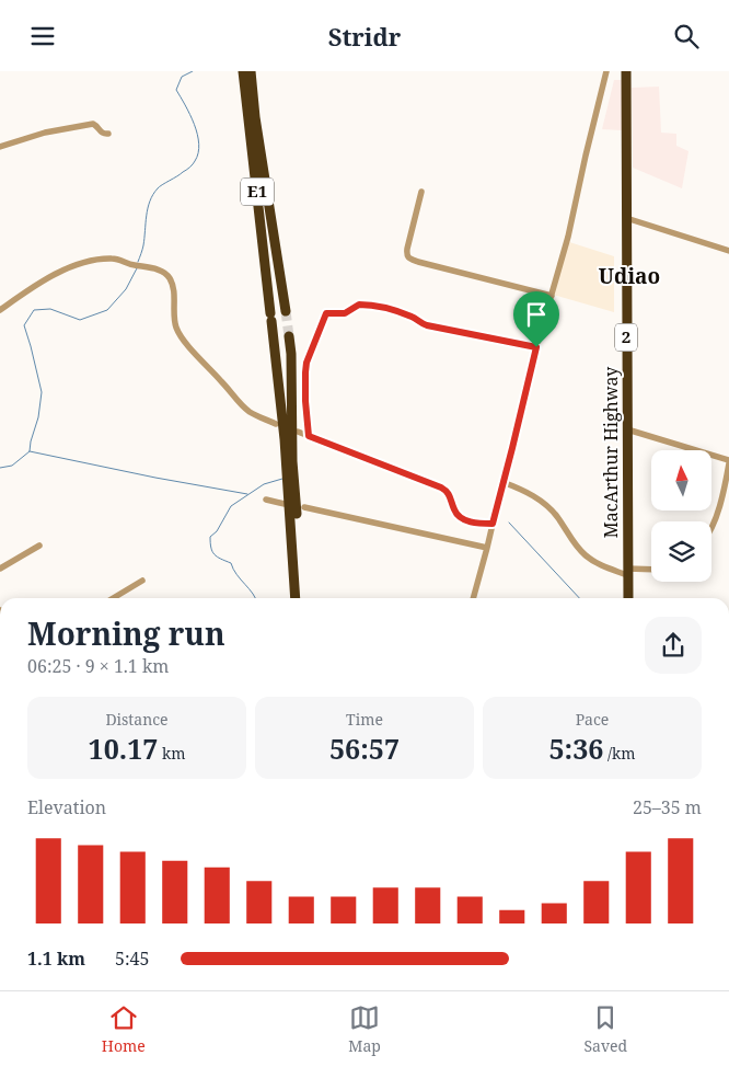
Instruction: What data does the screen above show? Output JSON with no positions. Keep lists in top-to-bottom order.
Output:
{
  "streets": {
    "highway": ["E1", "2", "MacArthur Highway"]
  },
  "districts": ["Udiao"],
  "north": "top",
  "page": {
    "header": "Stridr",
    "heading": ["Morning run", "06:25 · 9 × 1.1 km"],
    "stats": [
      ["Distance", "10.17 km"],
      ["Time", "56:57"],
      ["Pace", "5:36 /km"]
    ],
    "chart": ["Elevation", "25–35 m"],
    "list": [
      {
        "name": "1.1 km",
        "note": "5:45"
      }
    ],
    "tabs": ["Home", "Map", "Saved"]
  }
}
